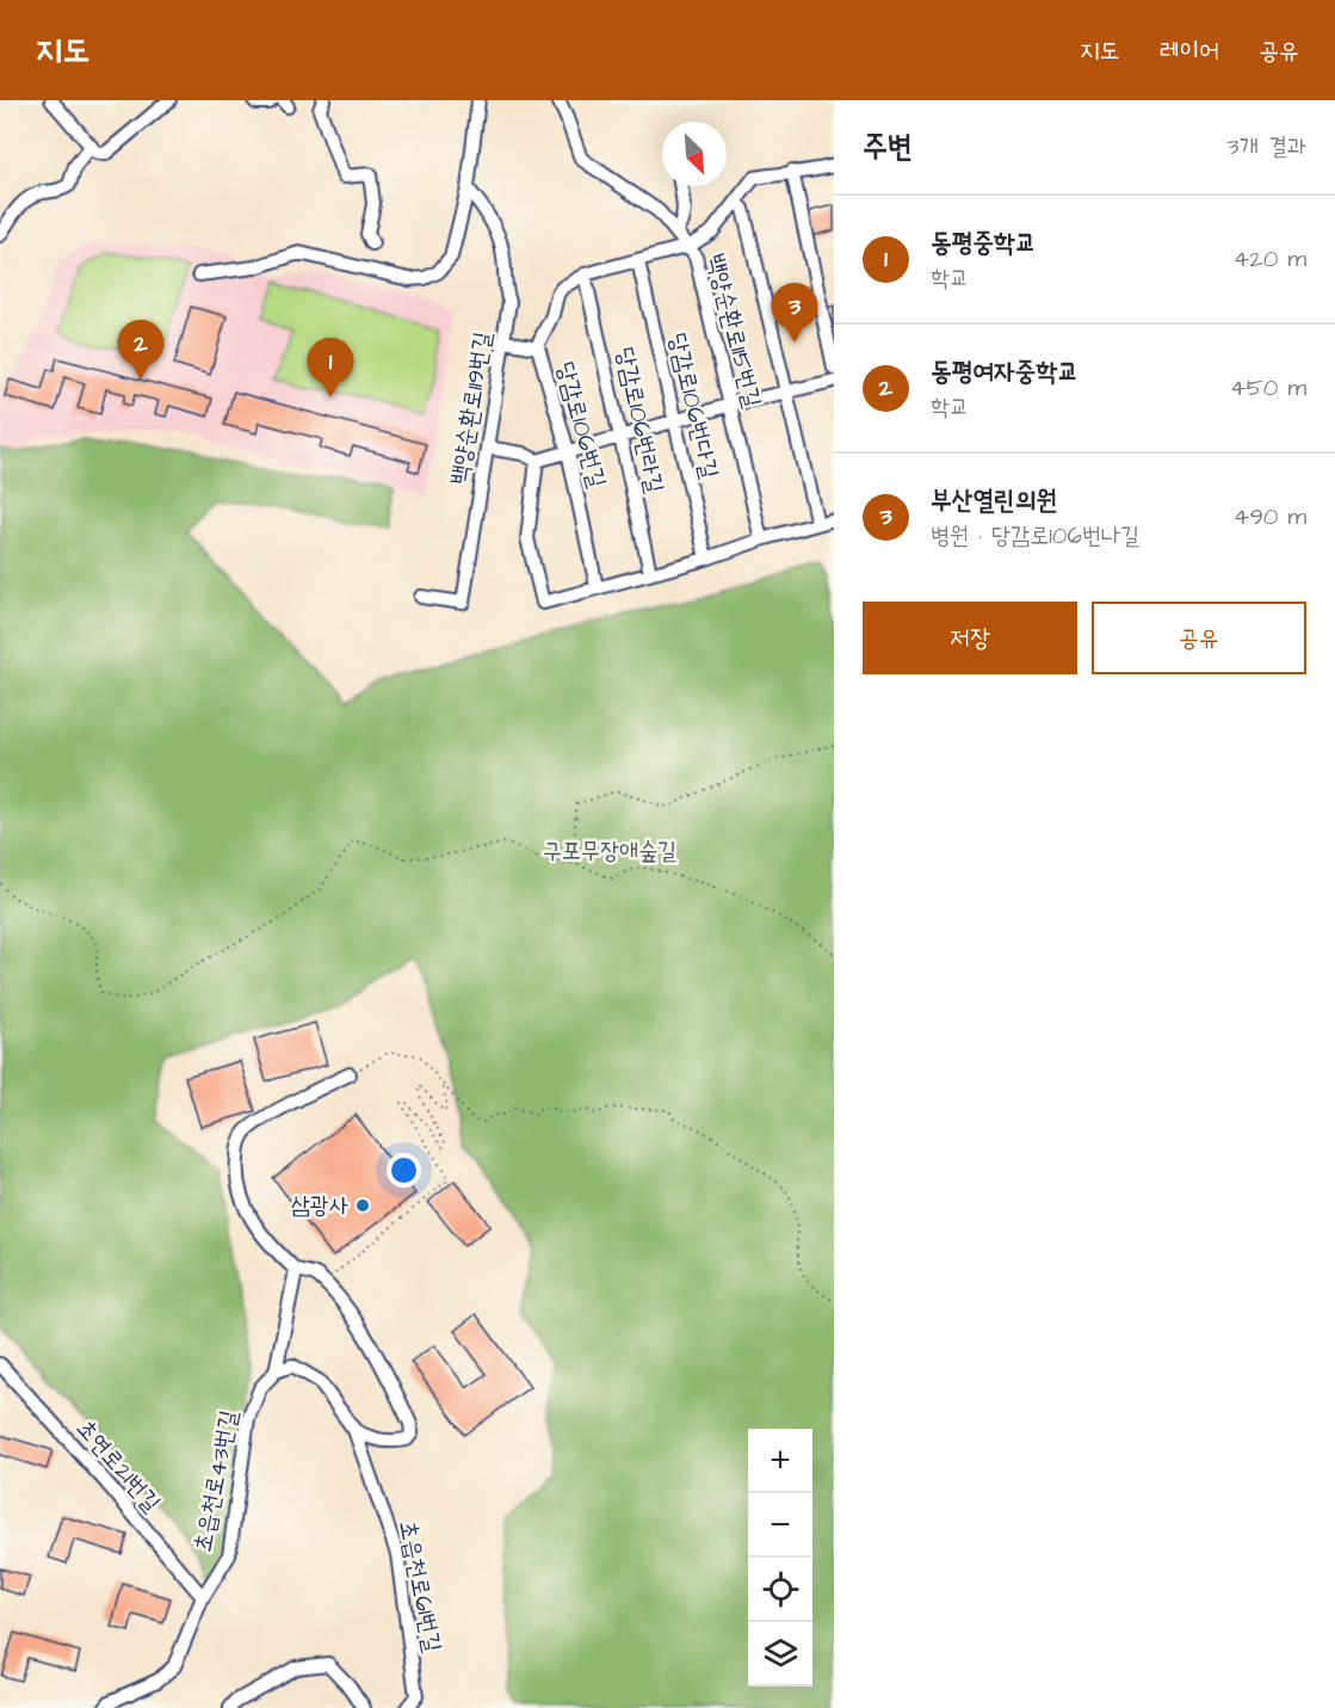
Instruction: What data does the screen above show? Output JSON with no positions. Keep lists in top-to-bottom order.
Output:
{
  "streets": {
    "street": [
      "백양순환로115번길",
      "당감로106번다길",
      "백양순환로119번길",
      "당감로106번라길",
      "당감로106번길",
      "초연로21번길",
      "초읍천로43번길",
      "초읍천로61번길"
    ]
  },
  "crossings": [
    ["백양순환로115번길", "당감로106번길"],
    ["당감로106번다길", "당감로106번길"],
    ["당감로106번라길", "당감로106번길"],
    ["초연로21번길", "초읍천로43번길"]
  ],
  "parks": ["구포무장애숲길"],
  "places": ["삼광사"],
  "north": "bottom right",
  "page": {
    "header": "지도",
    "nav": ["지도", "레이어", "공유"],
    "heading": ["주변", "3개 결과"],
    "list": [
      {
        "mark": "1",
        "name": "동평중학교",
        "note": "학교",
        "value": "420 m"
      },
      {
        "mark": "2",
        "name": "동평여자중학교",
        "note": "학교",
        "value": "450 m"
      },
      {
        "mark": "3",
        "name": "부산열린의원",
        "note": "병원 · 당감로106번나길",
        "value": "490 m"
      }
    ],
    "pins": ["3", "2", "1"],
    "buttons": ["저장", "공유"],
    "map_buttons": ["+", "−"]
  }
}
